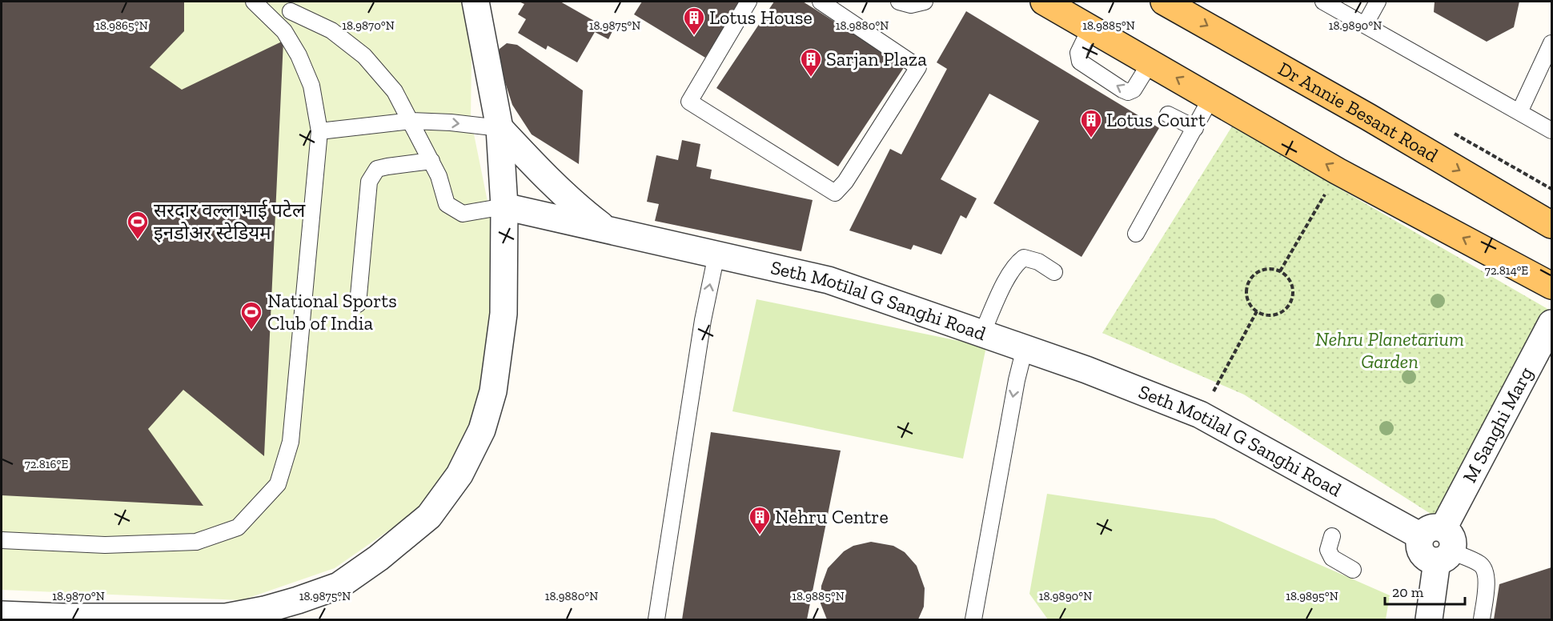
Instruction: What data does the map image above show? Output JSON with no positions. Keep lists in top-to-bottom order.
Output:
{
  "streets": {
    "main road": ["Dr Annie Besant Road"],
    "street": ["Seth Motilal G Sanghi Road", "M Sanghi Marg"]
  },
  "crossings": [
    ["Seth Motilal G Sanghi Road", "M Sanghi Marg"]
  ],
  "parks": ["Nehru Planetarium Garden"],
  "places": {
    "building": [
      "Lotus House",
      "Sarjan Plaza",
      "Lotus Court",
      "Nehru Centre"
    ],
    "sports": ["सरदार वल्लाभाई पटेल इनडोअर स्टेडियम", "National Sports Club of India"]
  },
  "scale_bar": "20 m",
  "coordinates": [
    "18.9865°N",
    "18.9870°N",
    "18.9875°N",
    "18.9880°N",
    "18.9885°N",
    "18.9890°N",
    "72.814°E",
    "72.816°E",
    "18.9895°N"
  ]
}
